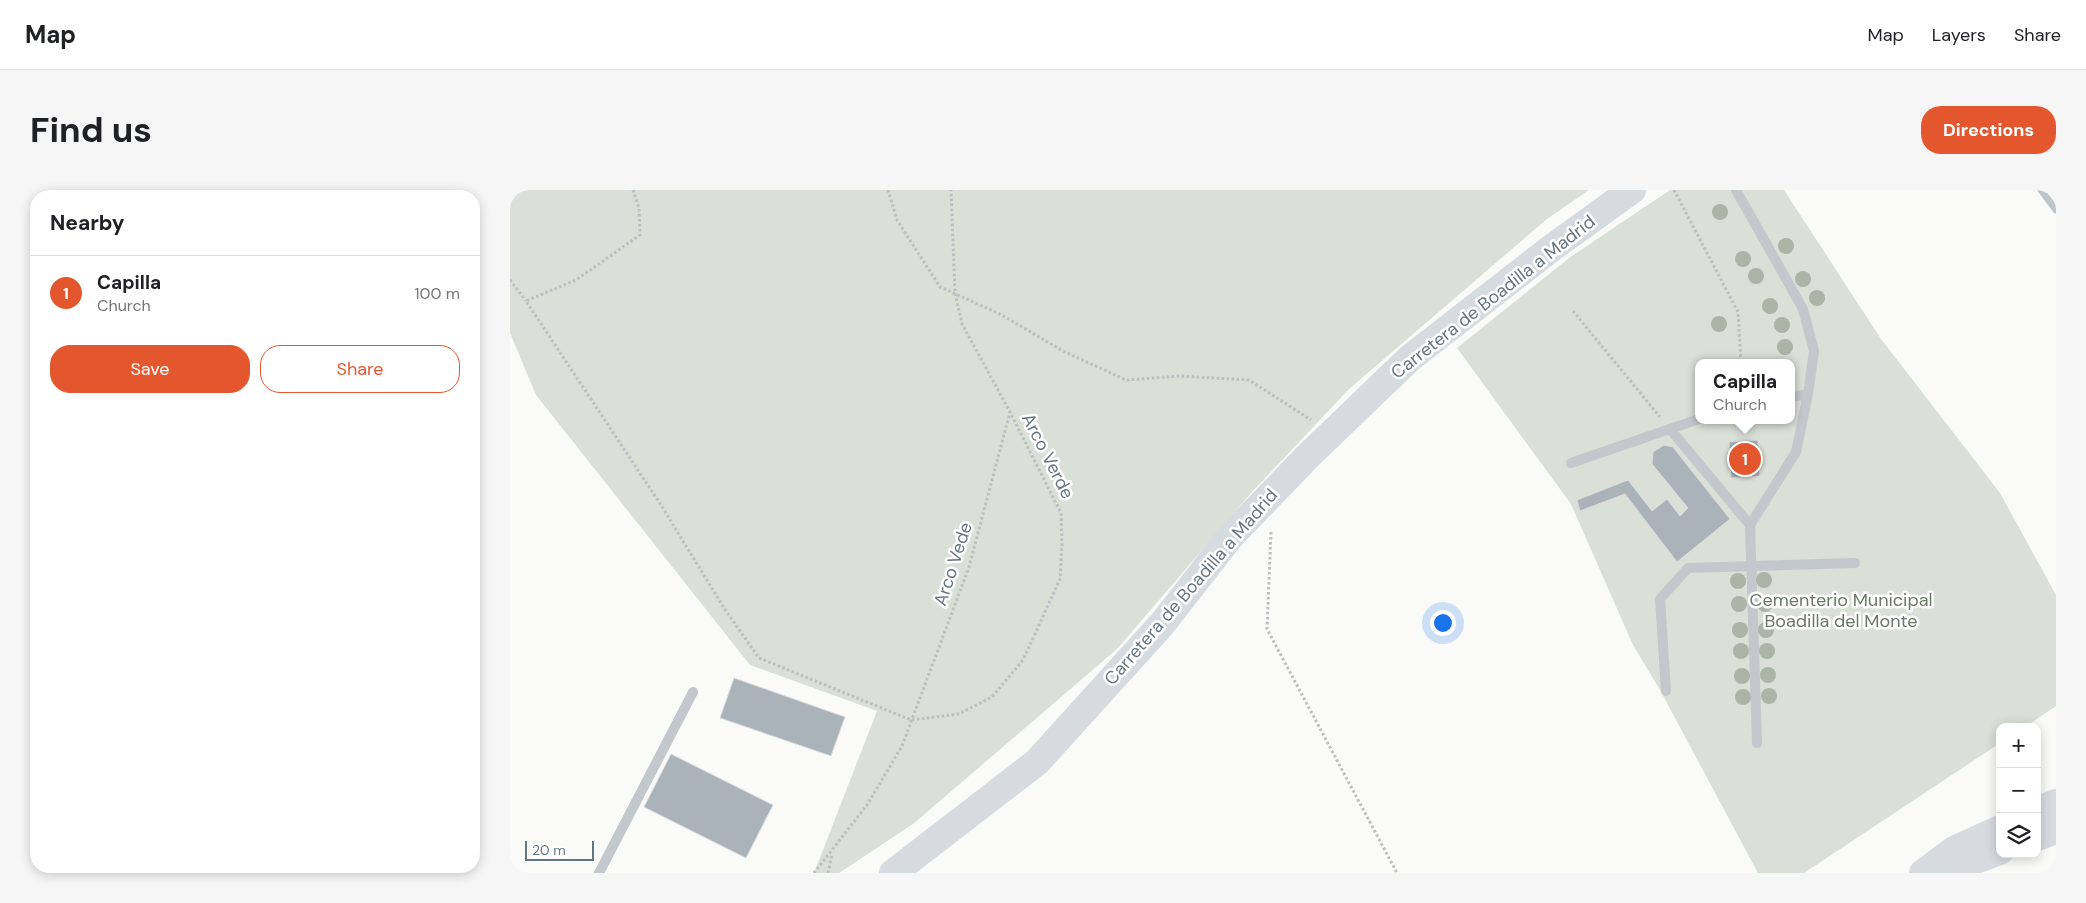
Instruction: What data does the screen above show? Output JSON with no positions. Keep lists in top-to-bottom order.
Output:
{
  "streets": {
    "main road": ["Carretera de Boadilla a Madrid"],
    "path": ["Arco Verde", "Arco Vede"]
  },
  "crossings": [
    ["Arco Verde", "Arco Vede"]
  ],
  "parks": ["Cementerio Municipal Boadilla del Monte"],
  "scale_bar": "20 m",
  "page": {
    "header": "Map",
    "nav": ["Map", "Layers", "Share"],
    "buttons": [
      "Directions",
      ["Save", "Share"]
    ],
    "title": "Find us",
    "heading": "Nearby",
    "list": [
      {
        "mark": "1",
        "name": "Capilla",
        "note": "Church",
        "value": "100 m"
      }
    ],
    "popup": ["Capilla", "Church"],
    "pins": "1",
    "map_buttons": ["+", "−"],
    "scale": "20 m"
  }
}
